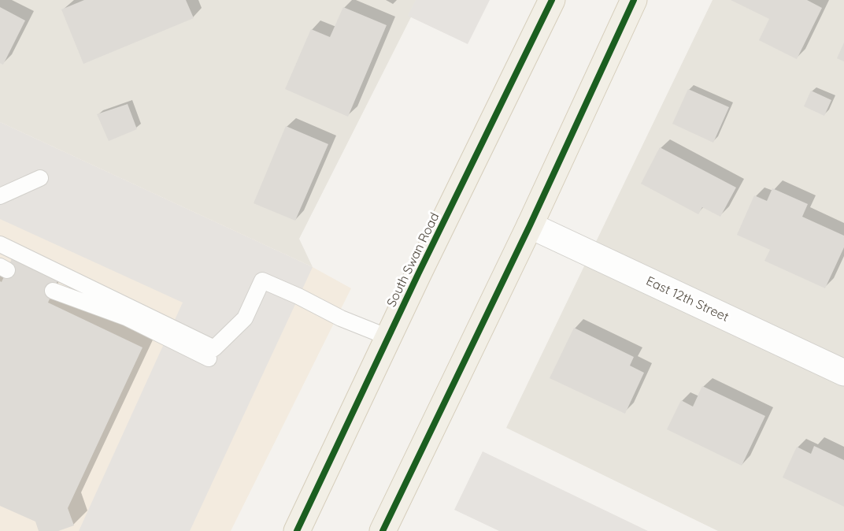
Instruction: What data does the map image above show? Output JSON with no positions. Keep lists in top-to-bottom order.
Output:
{
  "streets": {
    "main road": ["South Swan Road"],
    "street": ["East 12th Street"]
  }
}
